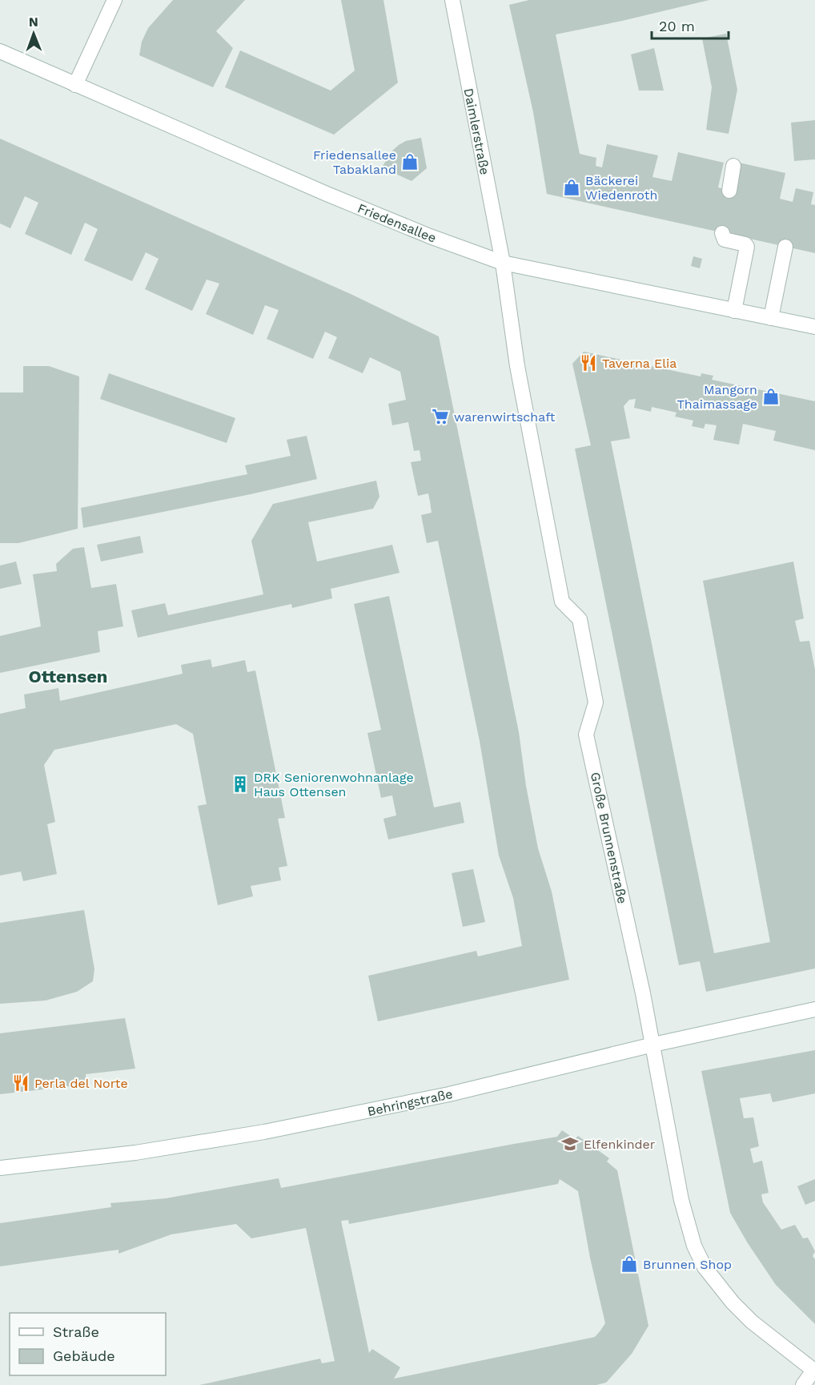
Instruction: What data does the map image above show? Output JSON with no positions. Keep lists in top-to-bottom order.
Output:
{
  "streets": {
    "street": [
      "Daimlerstraße",
      "Friedensallee",
      "Große Brunnenstraße",
      "Behringstraße"
    ]
  },
  "crossings": [
    ["Daimlerstraße", "Friedensallee"],
    ["Daimlerstraße", "Große Brunnenstraße"],
    ["Friedensallee", "Große Brunnenstraße"],
    ["Große Brunnenstraße", "Behringstraße"]
  ],
  "districts": ["Ottensen"],
  "places": {
    "shop": [
      "Friedensallee Tabakland",
      "Bäckerei Wiedenroth",
      "Mangorn Thaimassage",
      "Brunnen Shop"
    ],
    "restaurant": ["Taverna Elia", "Perla del Norte"],
    "supermarket": ["warenwirtschaft"],
    "building": ["DRK Seniorenwohnanlage Haus Ottensen"],
    "school or university": ["Elfenkinder"]
  },
  "legend": ["Straße", "Gebäude"],
  "scale_bar": "20 m",
  "north": "top"
}
